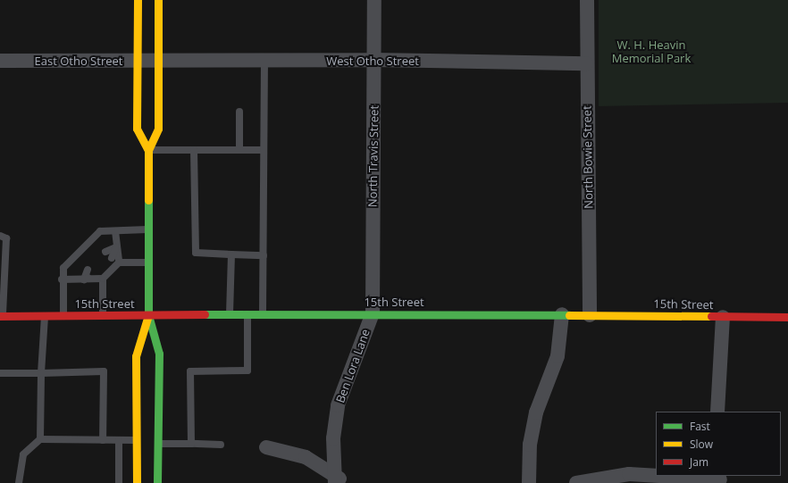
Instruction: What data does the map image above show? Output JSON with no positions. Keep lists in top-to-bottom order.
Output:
{
  "streets": {
    "main road": ["15th Street"],
    "street": [
      "East Otho Street",
      "West Otho Street",
      "North Travis Street",
      "North Bowie Street",
      "Ben Lora Lane"
    ]
  },
  "crossings": [
    ["East Otho Street", "West Otho Street"],
    ["West Otho Street", "North Travis Street"],
    ["West Otho Street", "North Bowie Street"],
    ["North Travis Street", "15th Street"],
    ["North Travis Street", "Ben Lora Lane"],
    ["North Bowie Street", "15th Street"],
    ["15th Street", "Ben Lora Lane"]
  ],
  "parks": ["W. H. Heavin Memorial Park"],
  "legend": ["Fast", "Slow", "Jam"]
}
